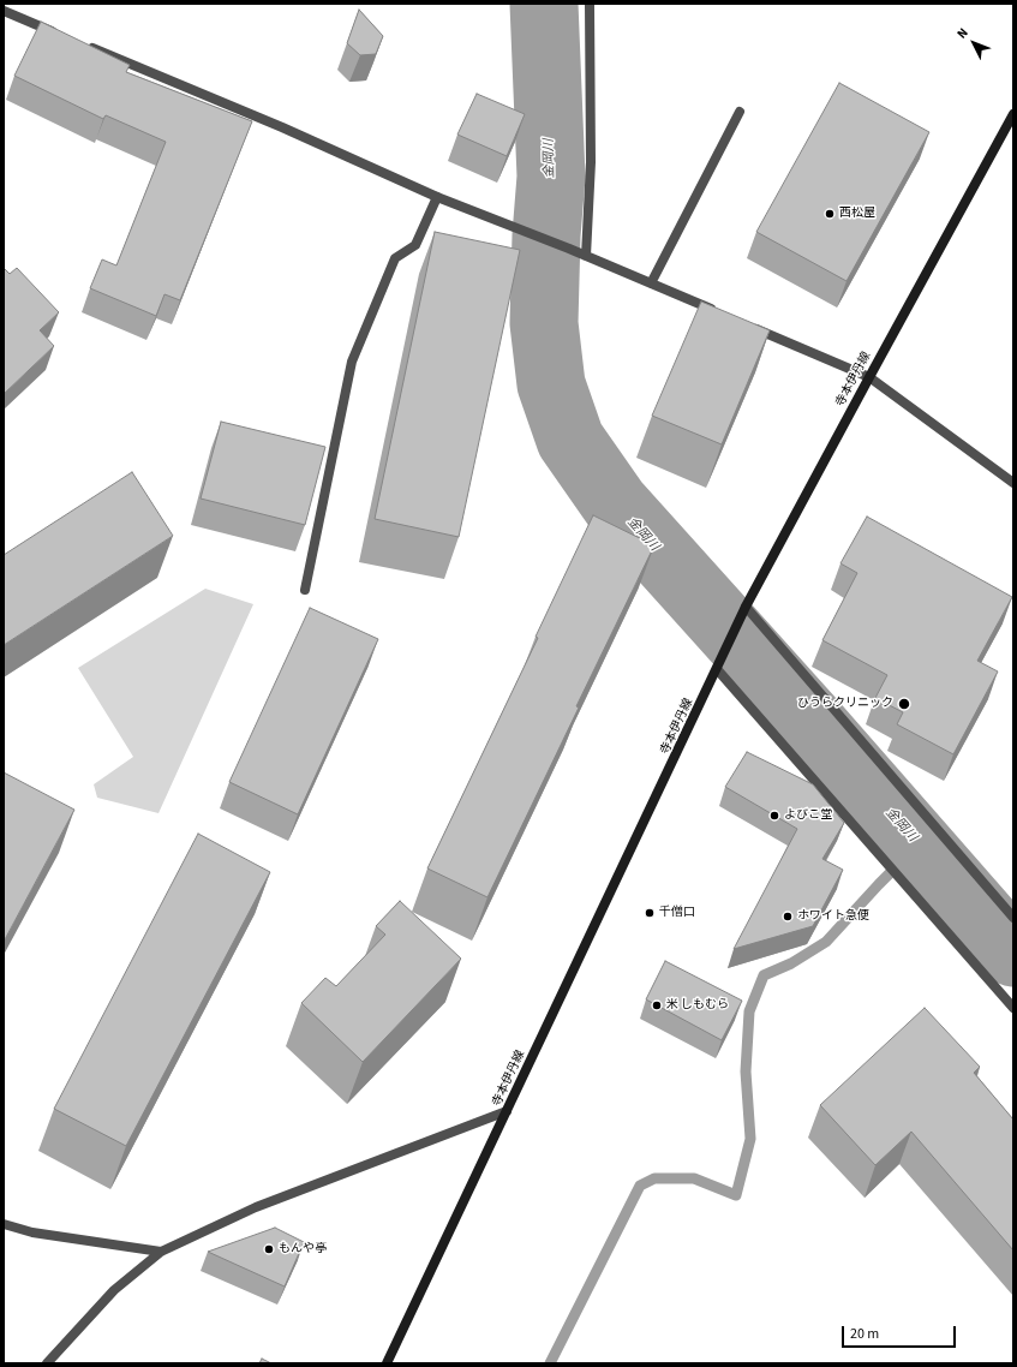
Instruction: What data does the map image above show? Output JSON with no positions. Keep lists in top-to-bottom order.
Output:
{
  "streets": {
    "main road": ["寺本伊丹線"]
  },
  "water": ["金岡川"],
  "places": [
    "西松屋",
    "ひうらクリニック",
    "よびこ堂",
    "千僧口",
    "ホワイト急便",
    "米 しもむら",
    "もんや亭"
  ],
  "scale_bar": "20 m",
  "north": "top left"
}
